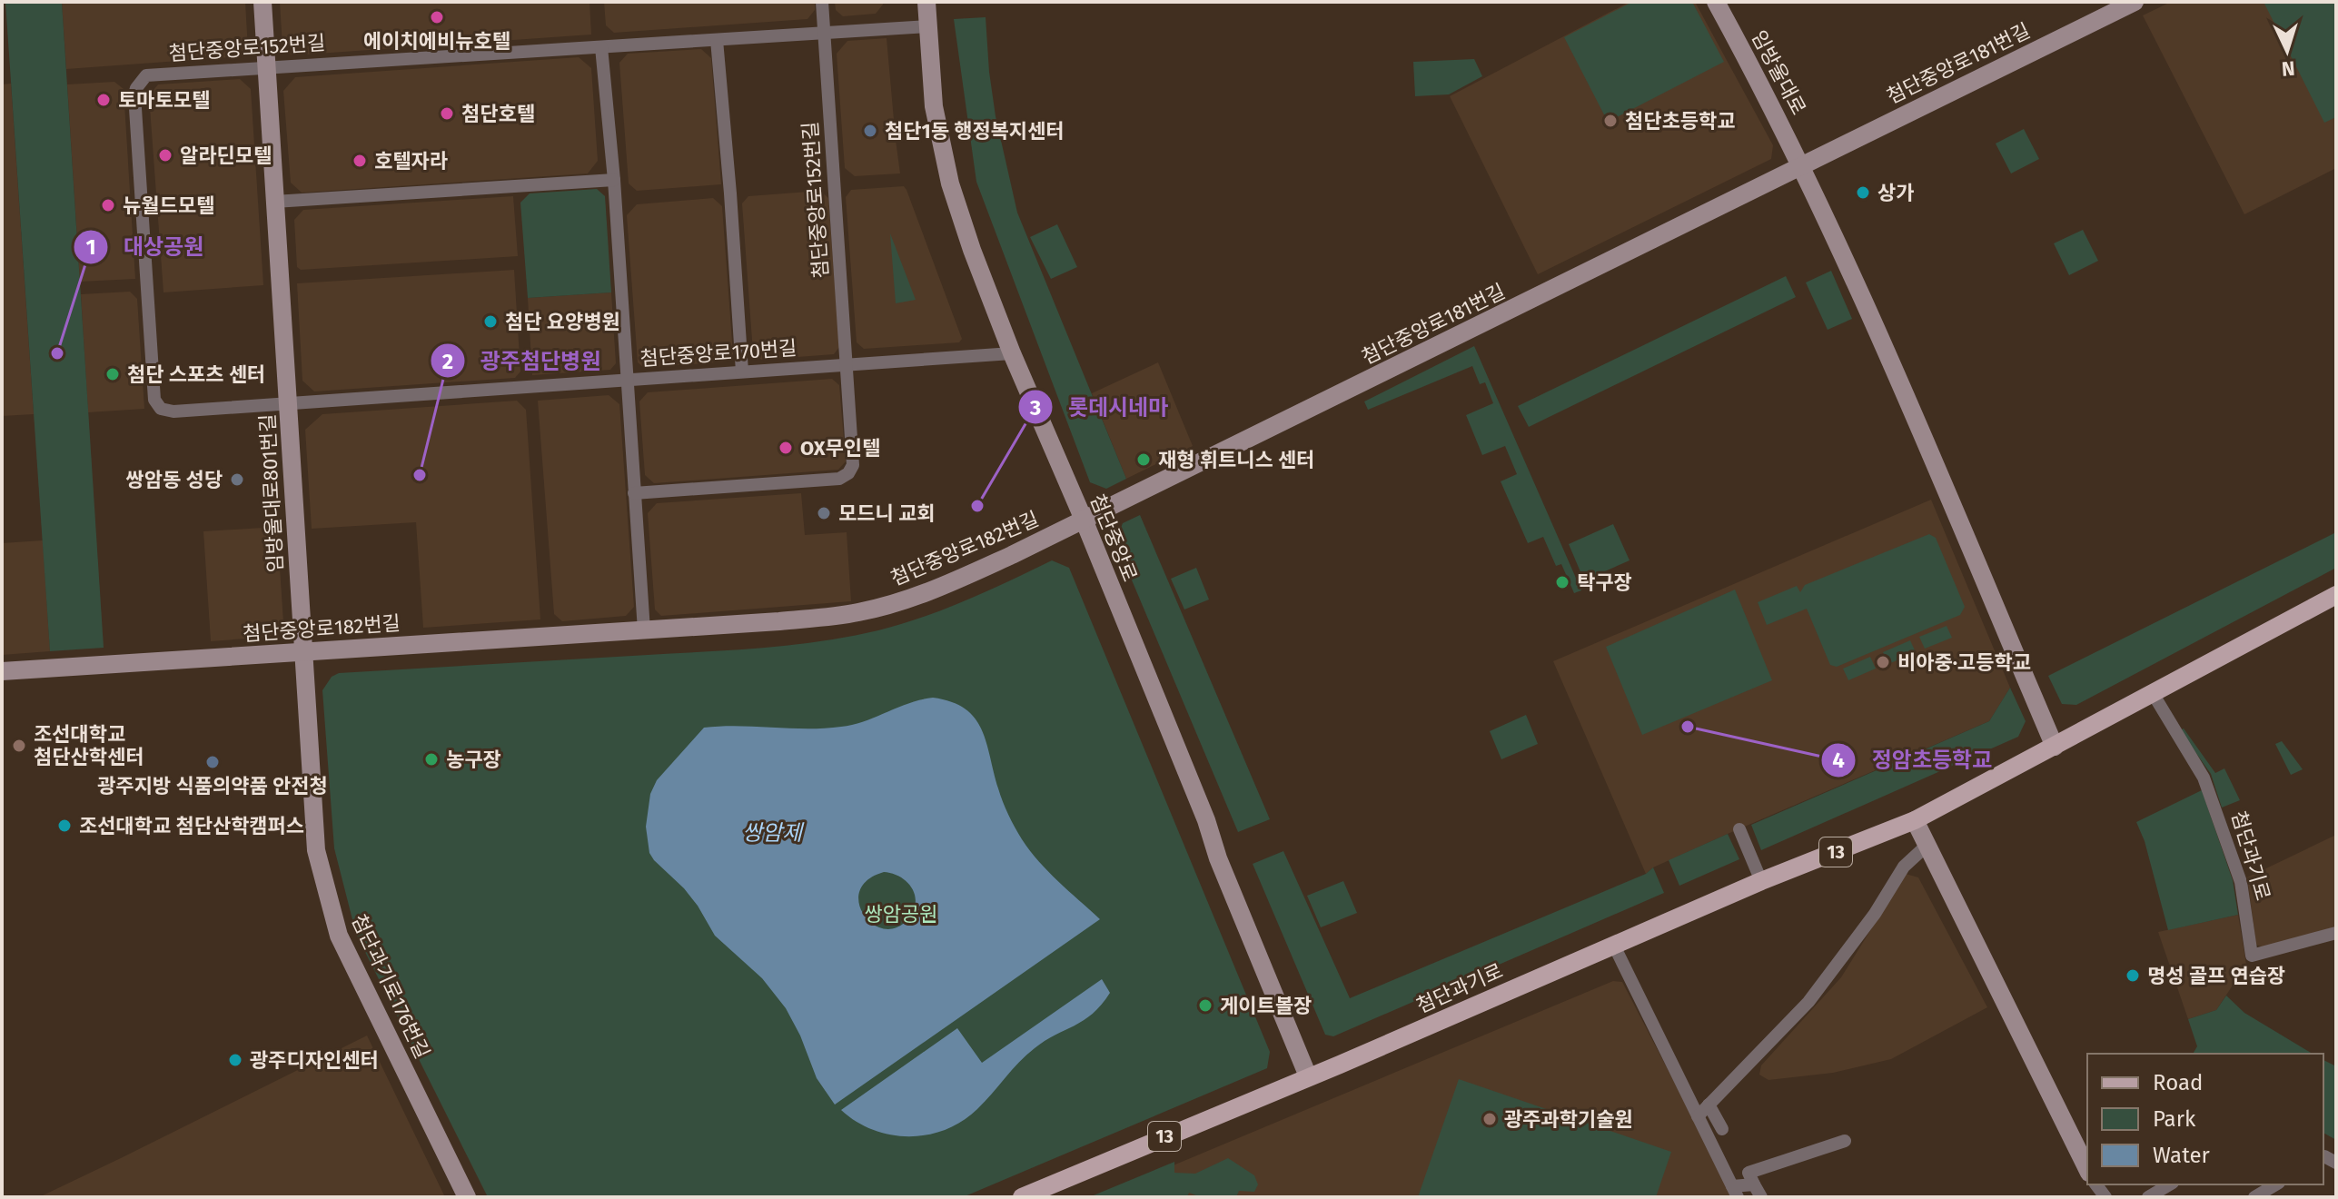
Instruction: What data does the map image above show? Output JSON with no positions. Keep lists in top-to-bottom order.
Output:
{
  "streets": {
    "main road": ["13", "첨단과기로"],
    "street": [
      "첨단중앙로152번길",
      "첨단중앙로181번길",
      "임방울대로",
      "첨단중앙로170번길",
      "임방울대로801번길",
      "첨단중앙로",
      "첨단중앙로182번길",
      "첨단과기로176번길"
    ]
  },
  "crossings": [
    ["첨단중앙로152번길", "첨단중앙로170번길"],
    ["첨단중앙로152번길", "임방울대로801번길"],
    ["첨단중앙로152번길", "첨단중앙로"],
    ["첨단중앙로181번길", "임방울대로"],
    ["첨단중앙로181번길", "첨단중앙로"],
    ["첨단중앙로181번길", "첨단중앙로182번길"],
    ["첨단중앙로170번길", "임방울대로801번길"],
    ["첨단중앙로170번길", "첨단중앙로"],
    ["임방울대로801번길", "첨단중앙로182번길"],
    ["임방울대로801번길", "첨단과기로176번길"],
    ["첨단중앙로", "첨단중앙로182번길"],
    ["첨단중앙로", "첨단과기로"],
    ["첨단중앙로182번길", "첨단과기로176번길"]
  ],
  "water": ["쌍암제"],
  "parks": ["쌍암공원"],
  "places": [
    "에이치에비뉴호텔",
    "토마토모텔",
    "첨단호텔",
    "첨단초등학교",
    "첨단1동 행정복지센터",
    "알라딘모텔",
    "호텔자라",
    "상가",
    "뉴월드모텔",
    "첨단 요양병원",
    "대상공원",
    "첨단 스포츠 센터",
    "OX무인텔",
    "재형 휘트니스 센터",
    "광주첨단병원",
    "쌍암동 성당",
    "롯데시네마",
    "모드니 교회",
    "탁구장",
    "비아중·고등학교",
    "정암초등학교",
    "조선대학교 첨단산학센터",
    "농구장",
    "광주지방 식품의약품 안전청",
    "조선대학교 첨단산학캠퍼스",
    "명성 골프 연습장",
    "게이트볼장",
    "광주디자인센터",
    "광주과학기술원"
  ],
  "legend": ["Road", "Park", "Water"],
  "north": "bottom"
}
